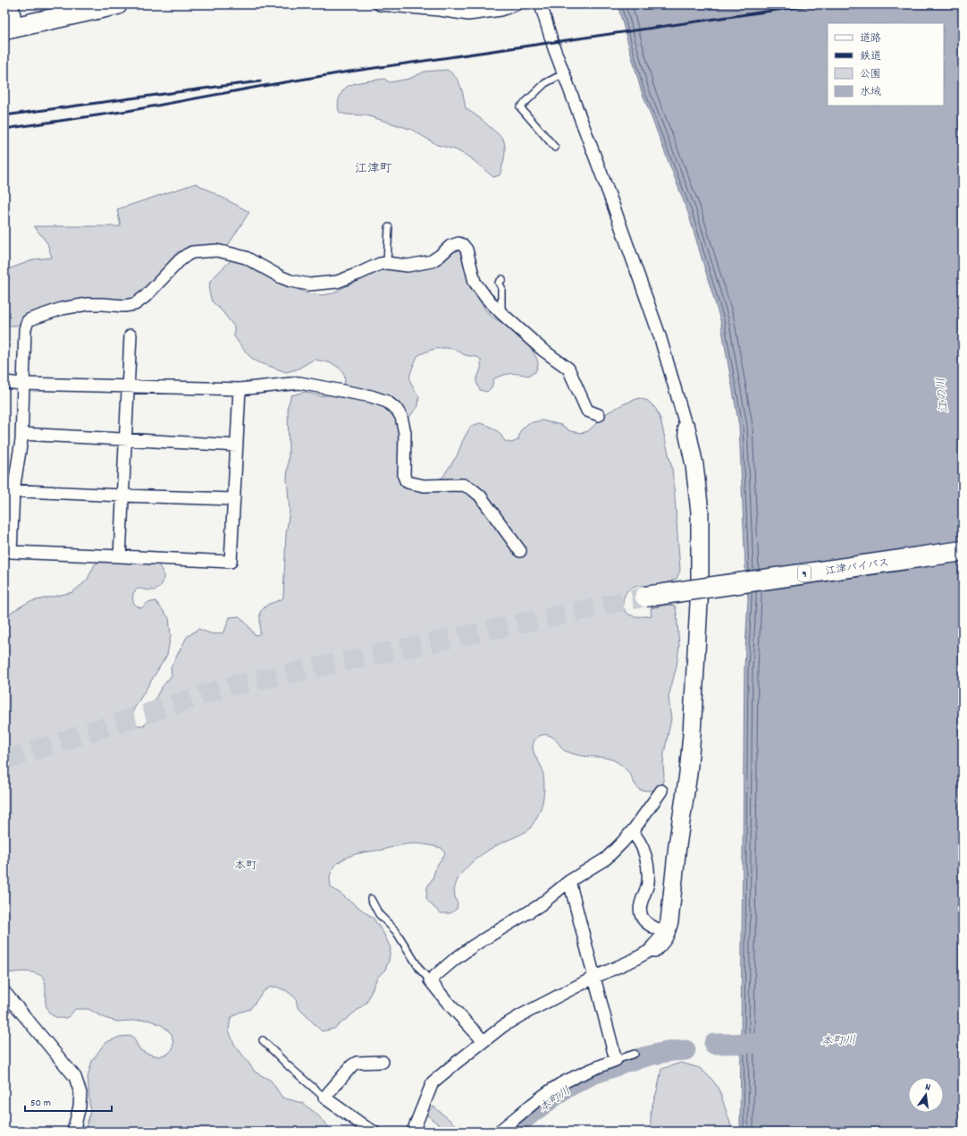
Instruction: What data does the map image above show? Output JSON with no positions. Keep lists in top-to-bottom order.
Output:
{
  "streets": {
    "highway": ["江津バイパス", "9"]
  },
  "districts": ["江津町", "本町"],
  "water": ["江の川", "本町川"],
  "legend": [
    "道路",
    "鉄道",
    "公園",
    "水域"
  ],
  "scale_bar": "50 m",
  "north": "top"
}
